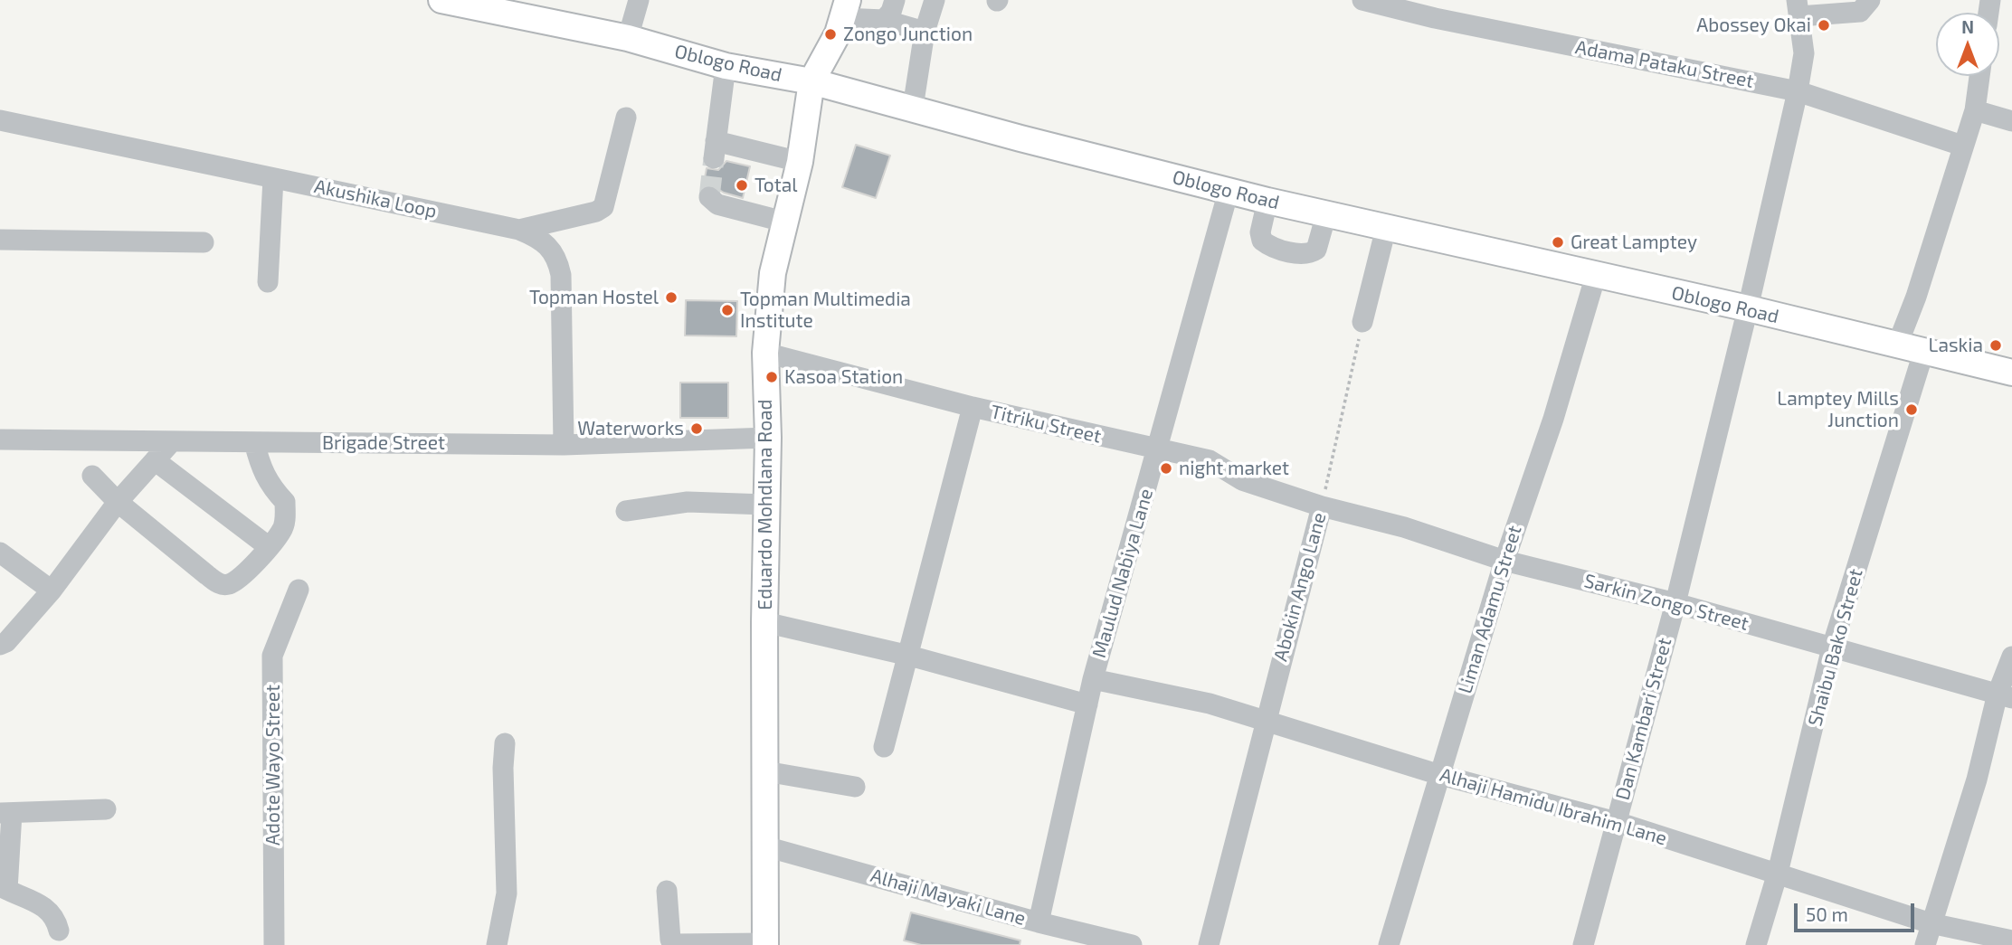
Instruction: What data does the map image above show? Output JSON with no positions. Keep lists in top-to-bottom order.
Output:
{
  "streets": {
    "main road": ["Oblogo Road", "Eduardo Mohdlana Road"],
    "street": [
      "Adama Pataku Street",
      "Akushika Loop",
      "Titriku Street",
      "Brigade Street",
      "Maulud Nabiya Lane",
      "Abokin Ango Lane",
      "Sarkin Zongo Street",
      "Liman Adamu Street",
      "Shaibu Bako Street",
      "Dan Kambari Street",
      "Adote Wayo Street",
      "Alhaji Hamidu Ibrahim Lane",
      "Alhaji Mayaki Lane"
    ]
  },
  "crossings": [
    ["Oblogo Road", "Eduardo Mohdlana Road"],
    ["Oblogo Road", "Maulud Nabiya Lane"],
    ["Oblogo Road", "Liman Adamu Street"],
    ["Oblogo Road", "Shaibu Bako Street"],
    ["Oblogo Road", "Dan Kambari Street"],
    ["Adama Pataku Street", "Dan Kambari Street"],
    ["Akushika Loop", "Brigade Street"],
    ["Titriku Street", "Eduardo Mohdlana Road"],
    ["Titriku Street", "Maulud Nabiya Lane"],
    ["Titriku Street", "Abokin Ango Lane"],
    ["Titriku Street", "Sarkin Zongo Street"],
    ["Brigade Street", "Eduardo Mohdlana Road"],
    ["Eduardo Mohdlana Road", "Alhaji Mayaki Lane"],
    ["Maulud Nabiya Lane", "Alhaji Hamidu Ibrahim Lane"],
    ["Maulud Nabiya Lane", "Alhaji Mayaki Lane"],
    ["Abokin Ango Lane", "Sarkin Zongo Street"],
    ["Abokin Ango Lane", "Alhaji Hamidu Ibrahim Lane"],
    ["Sarkin Zongo Street", "Liman Adamu Street"],
    ["Sarkin Zongo Street", "Shaibu Bako Street"],
    ["Sarkin Zongo Street", "Dan Kambari Street"],
    ["Liman Adamu Street", "Alhaji Hamidu Ibrahim Lane"],
    ["Shaibu Bako Street", "Alhaji Hamidu Ibrahim Lane"],
    ["Dan Kambari Street", "Alhaji Hamidu Ibrahim Lane"]
  ],
  "places": [
    "Abossey Okai",
    "Zongo Junction",
    "Total",
    "Great Lamptey",
    "Topman Hostel",
    "Topman Multimedia Institute",
    "Laskia",
    "Kasoa Station",
    "Lamptey Mills Junction",
    "Waterworks",
    "night market"
  ],
  "scale_bar": "50 m",
  "north": "top"
}
